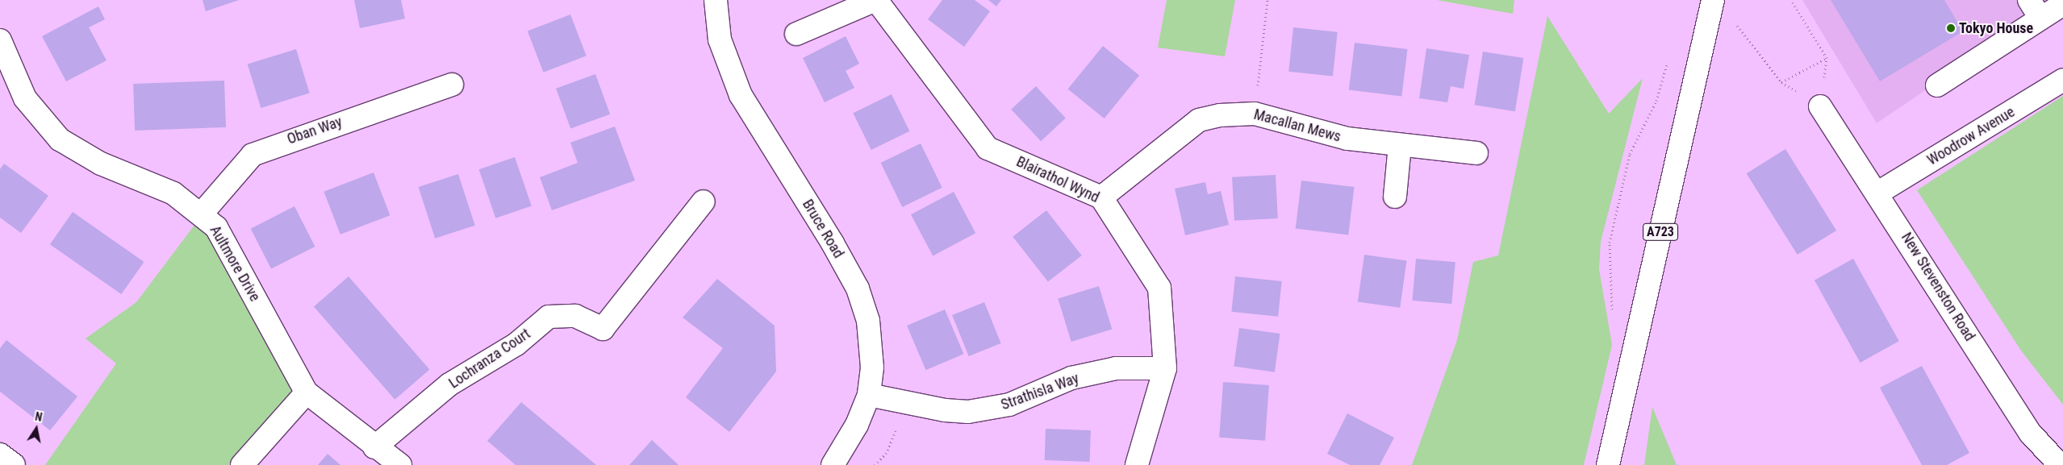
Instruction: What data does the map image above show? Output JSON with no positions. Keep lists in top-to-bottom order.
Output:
{
  "streets": {
    "street": [
      "Macallan Mews",
      "Oban Way",
      "Woodrow Avenue",
      "Blairathol Wynd",
      "Bruce Road",
      "A723",
      "Aultmore Drive",
      "New Stevenston Road",
      "Lochranza Court",
      "Strathisla Way"
    ]
  },
  "crossings": [
    ["Macallan Mews", "Blairathol Wynd"],
    ["Oban Way", "Aultmore Drive"],
    ["Woodrow Avenue", "New Stevenston Road"],
    ["Blairathol Wynd", "Strathisla Way"],
    ["Bruce Road", "Strathisla Way"],
    ["Aultmore Drive", "Lochranza Court"]
  ],
  "places": ["Tokyo House"],
  "north": "top"
}
